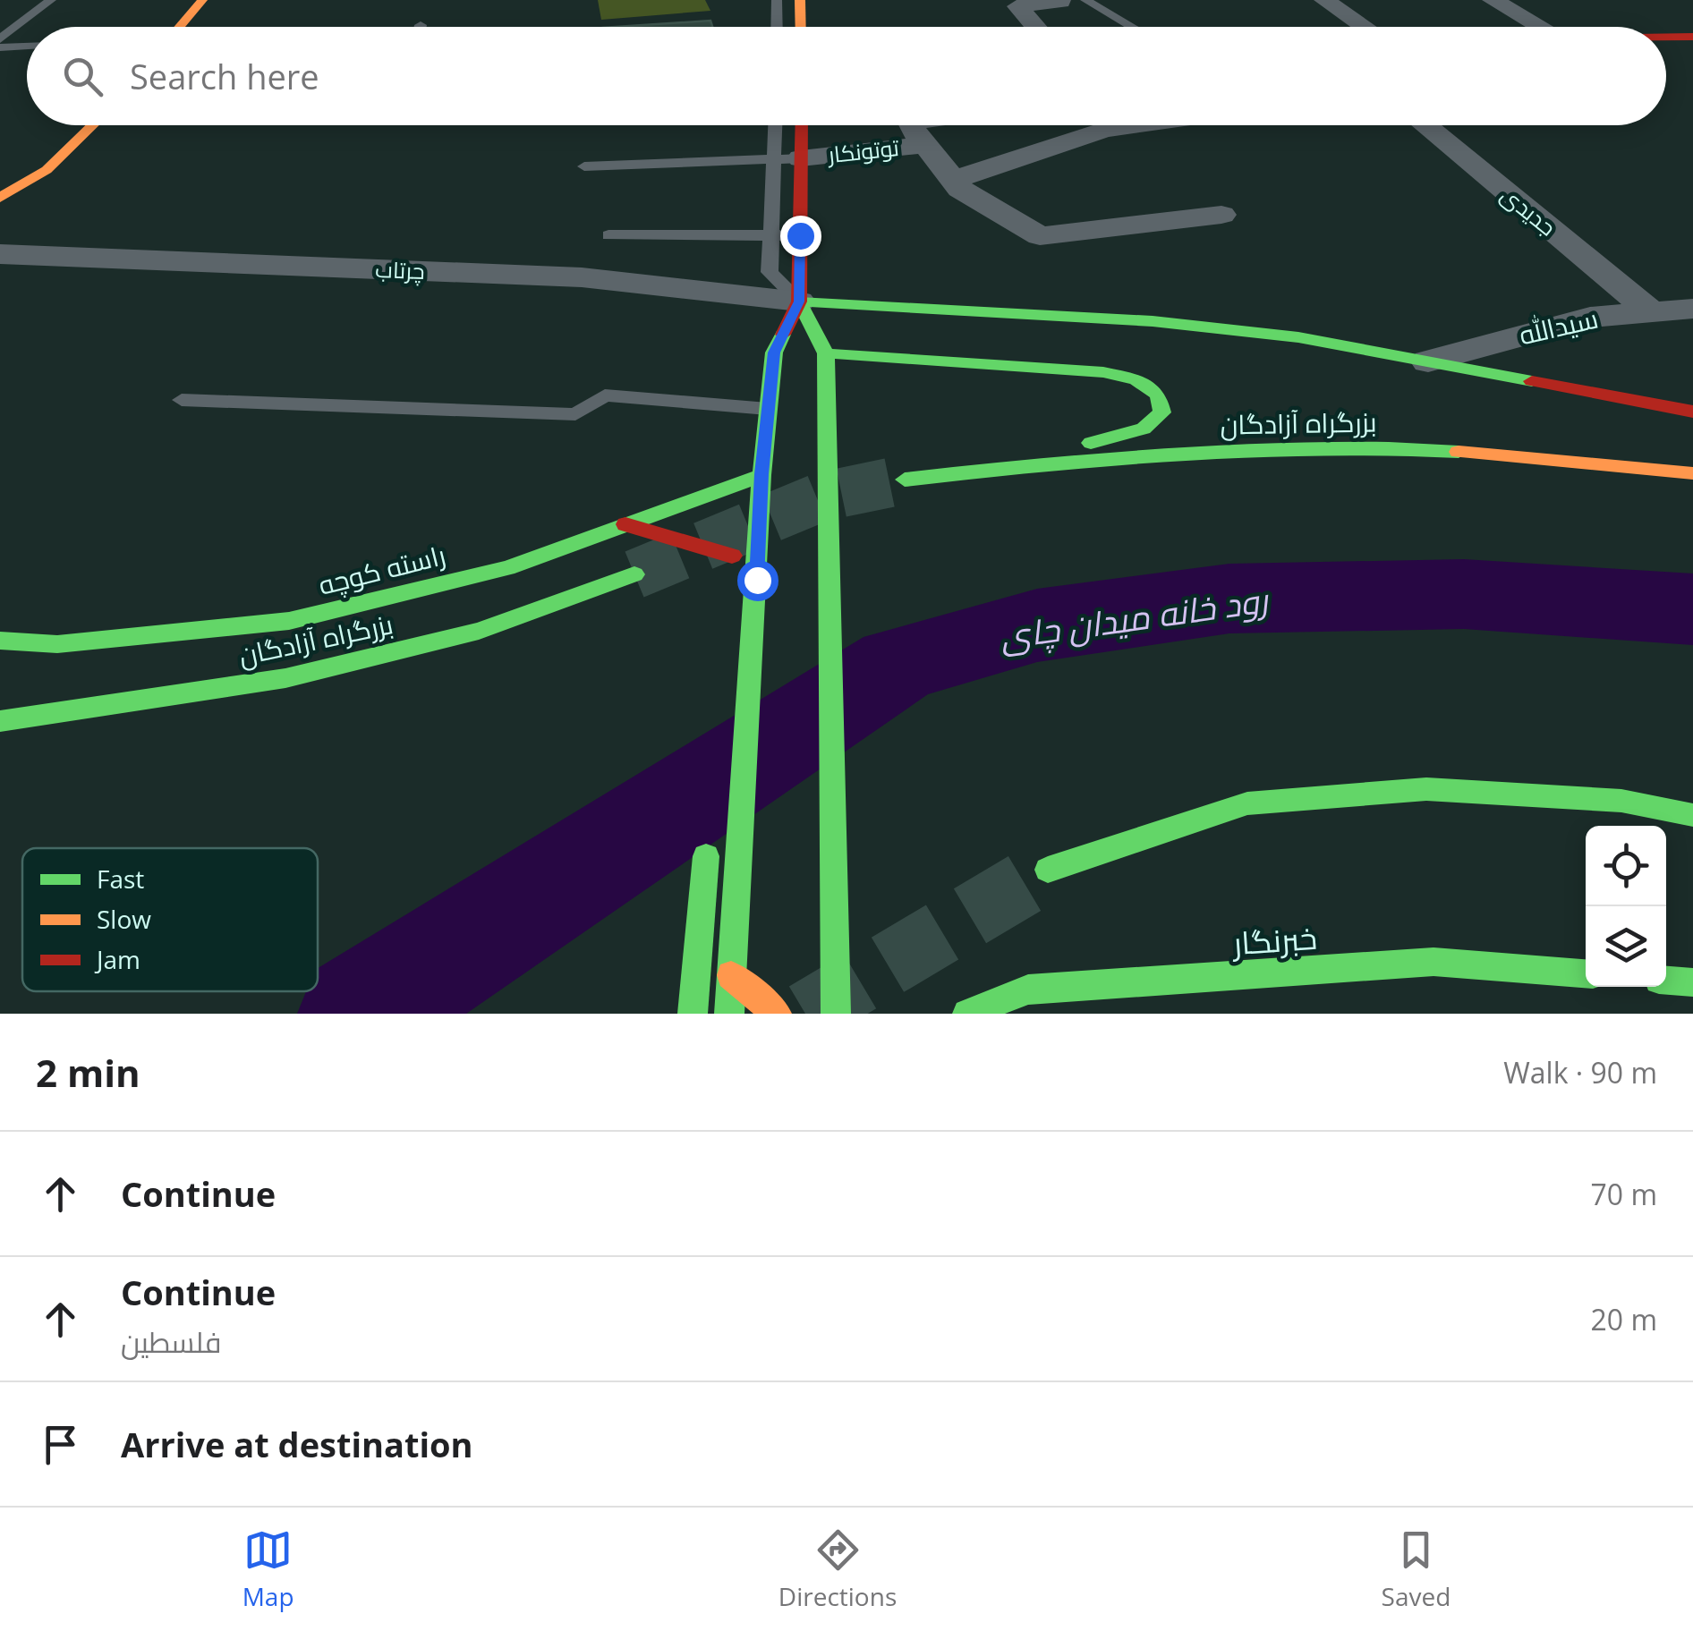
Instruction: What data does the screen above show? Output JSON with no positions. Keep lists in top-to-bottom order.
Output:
{
  "streets": {
    "main road": ["بزرگراه آزادگان", "راسته کوچه", "خبرنگار"],
    "street": [
      "توتونکار",
      "جدیدی",
      "چرتاب",
      "سیدالله"
    ]
  },
  "crossings": [
    ["جدیدی", "سیدالله"]
  ],
  "water": ["رود خانه میدان چای"],
  "legend": ["Fast", "Slow", "Jam"],
  "page": {
    "search": "Search here",
    "heading": ["2 min", "Walk · 90 m"],
    "list": [
      ["Continue", "70 m"],
      ["Continue", "فلسطین", "20 m"],
      "Arrive at destination"
    ],
    "nav": ["Map", "Directions", "Saved"]
  }
}
